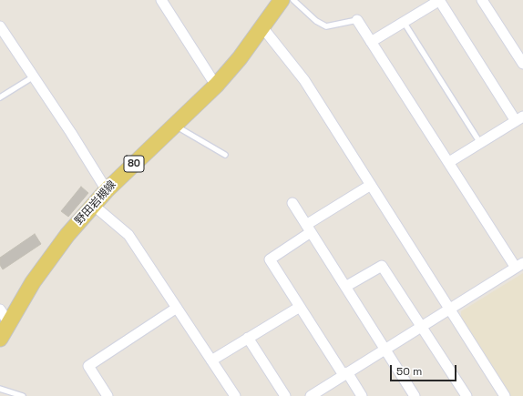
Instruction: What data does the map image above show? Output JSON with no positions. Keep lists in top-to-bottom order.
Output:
{
  "streets": {
    "main road": ["80", "野田岩槻線"]
  },
  "scale_bar": "50 m"
}
